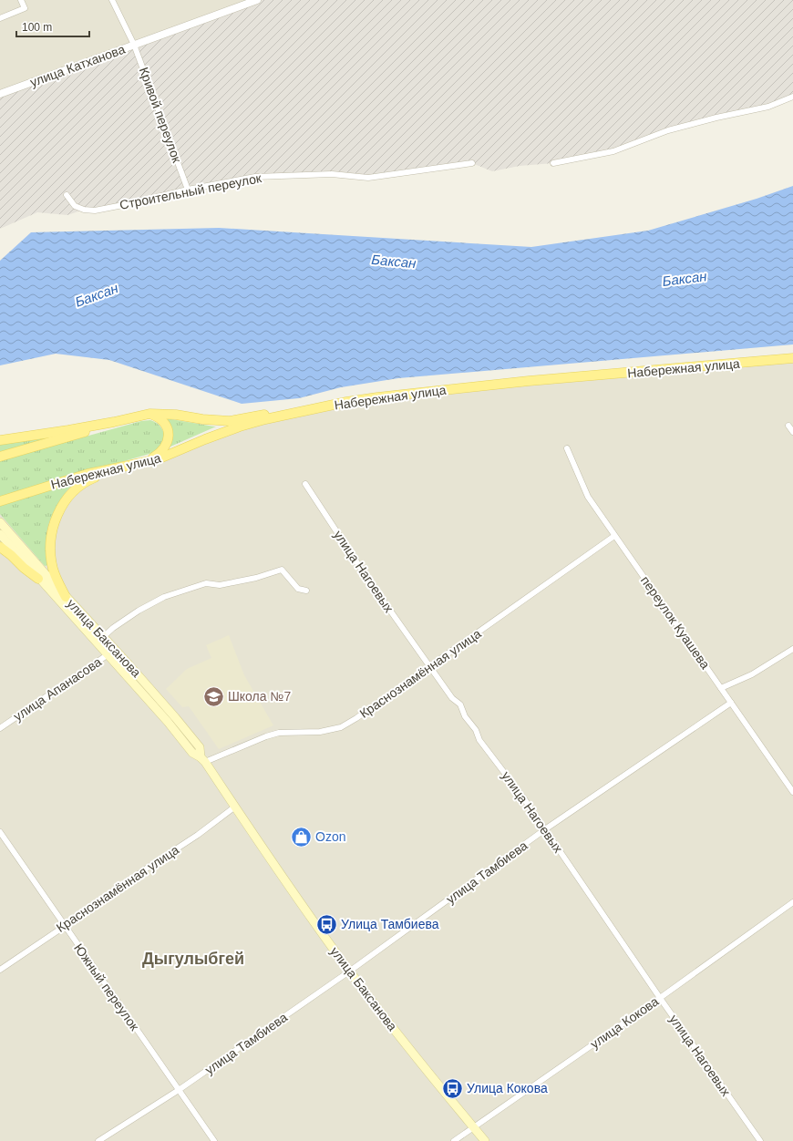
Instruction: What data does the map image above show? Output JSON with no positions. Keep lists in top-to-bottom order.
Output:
{
  "streets": {
    "main road": ["Набережная улица", "улица Баксанова"],
    "street": [
      "улица Катханова",
      "Кривой переулок",
      "Строительный переулок",
      "улица Нагоевых",
      "переулок Куашева",
      "Краснознамённая улица",
      "улица Апанасова",
      "улица Тамбиева",
      "Южный переулок",
      "улица Кокова"
    ]
  },
  "crossings": [
    ["улица Катханова", "Кривой переулок"],
    ["Кривой переулок", "Строительный переулок"],
    ["улица Нагоевых", "Краснознамённая улица"],
    ["улица Нагоевых", "улица Тамбиева"],
    ["улица Нагоевых", "улица Кокова"],
    ["переулок Куашева", "Краснознамённая улица"],
    ["переулок Куашева", "улица Тамбиева"],
    ["улица Баксанова", "Краснознамённая улица"],
    ["улица Баксанова", "улица Апанасова"],
    ["улица Баксанова", "улица Тамбиева"],
    ["улица Баксанова", "улица Кокова"],
    ["Краснознамённая улица", "Южный переулок"],
    ["улица Тамбиева", "Южный переулок"]
  ],
  "districts": ["Дыгулыбгей"],
  "water": ["Баксан"],
  "places": {
    "school or university": ["Школа №7"],
    "shop": ["Ozon"],
    "bus stop": ["Улица Тамбиева", "Улица Кокова"]
  },
  "scale_bar": "100 m"
}
